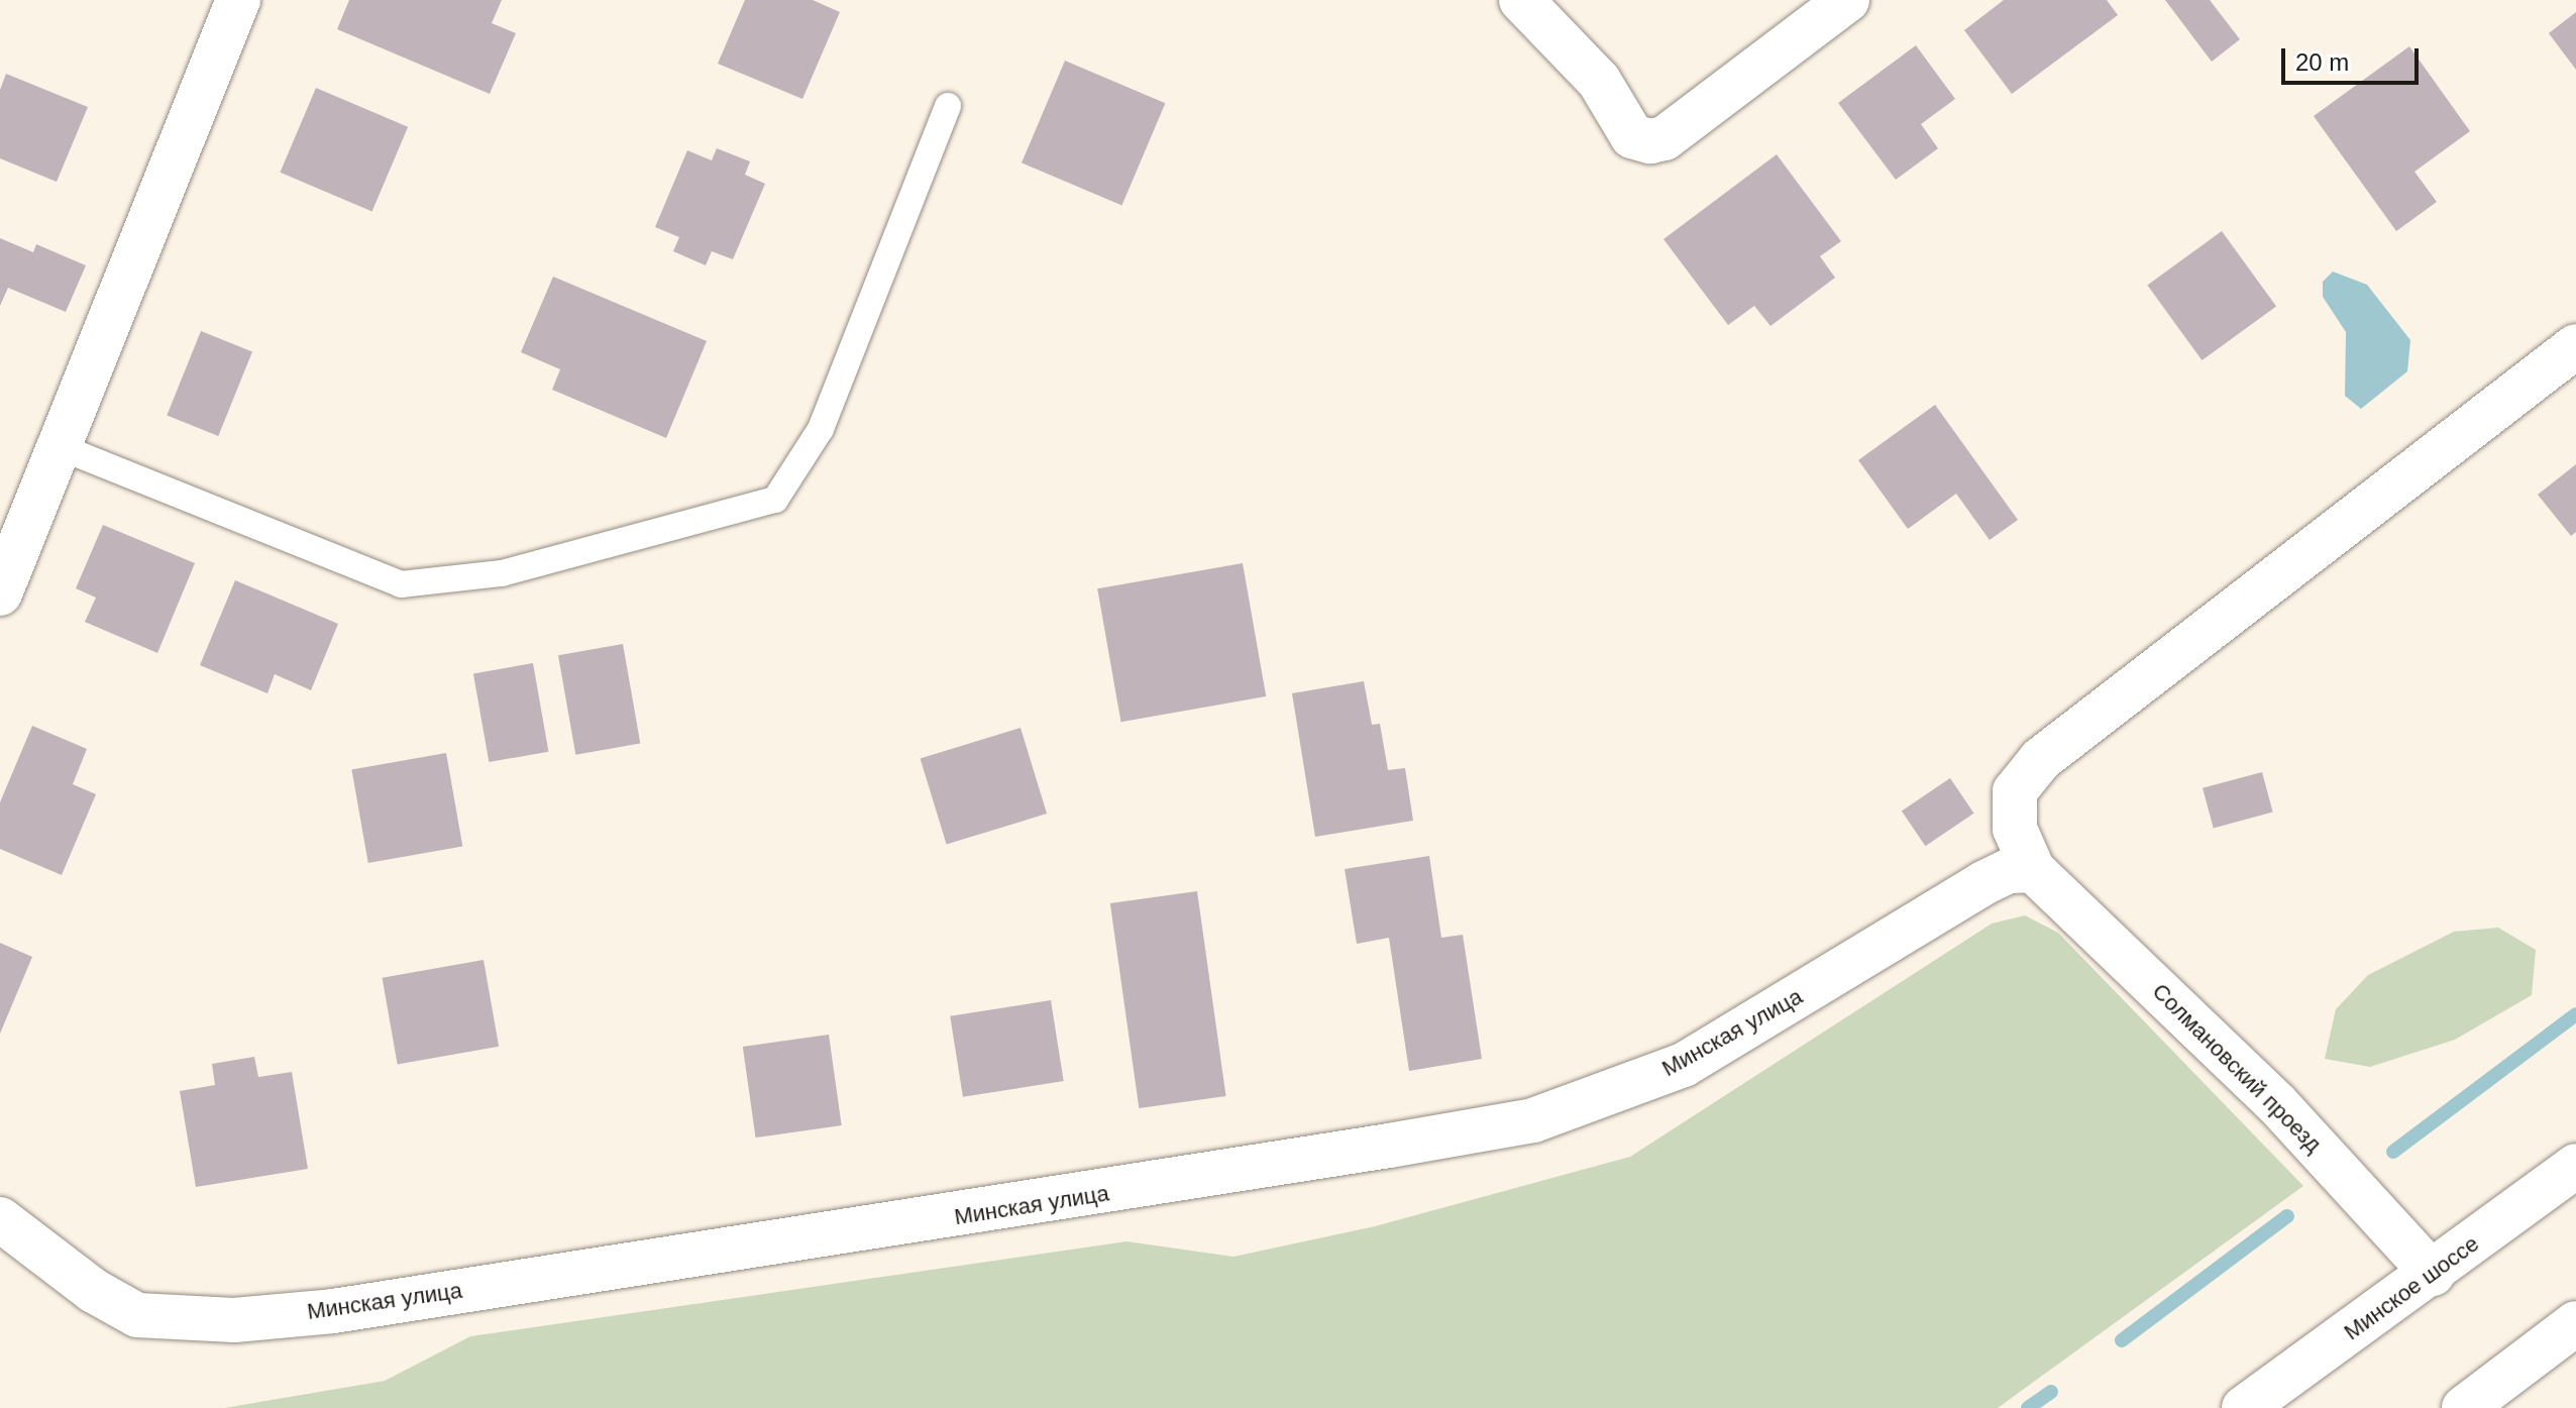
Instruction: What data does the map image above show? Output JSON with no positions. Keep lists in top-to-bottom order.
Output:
{
  "streets": {
    "main road": ["Минская улица", "Солмановский проезд", "Минское шоссе"]
  },
  "crossings": [
    ["Минская улица", "Солмановский проезд"],
    ["Солмановский проезд", "Минское шоссе"]
  ],
  "scale_bar": "20 m"
}
